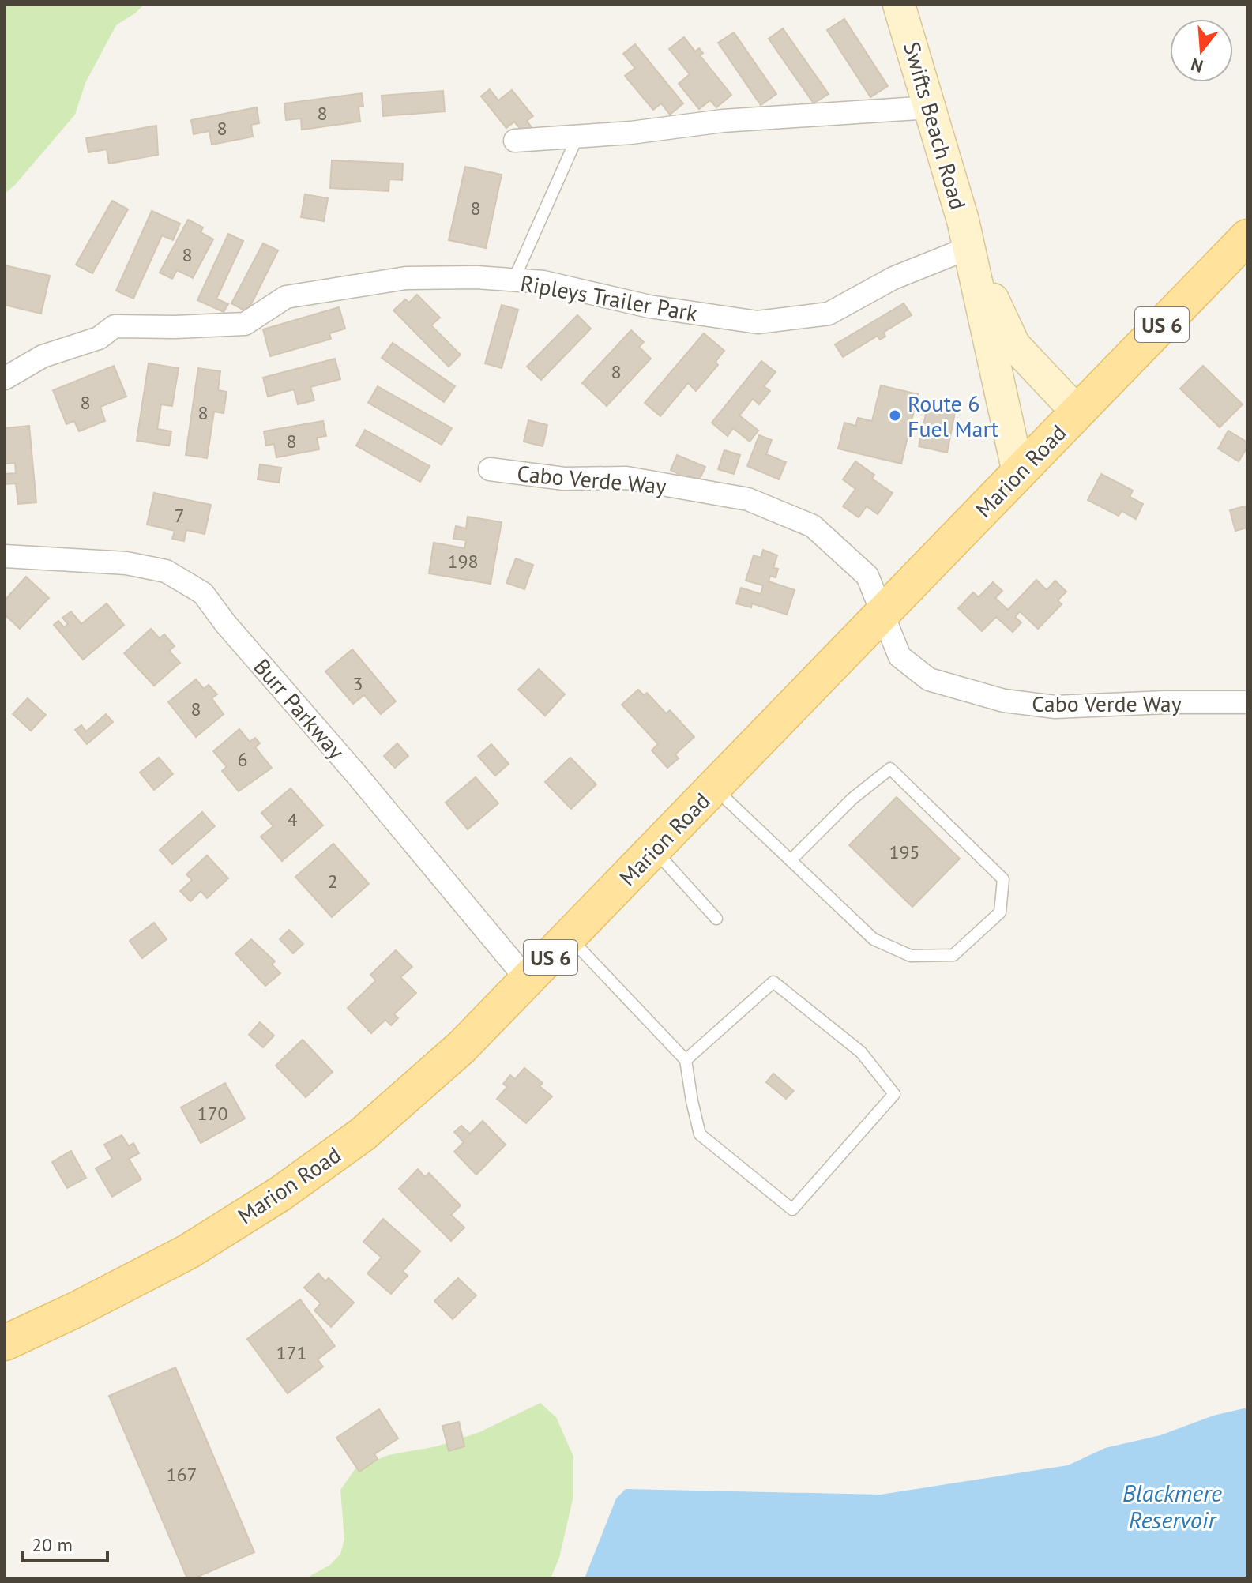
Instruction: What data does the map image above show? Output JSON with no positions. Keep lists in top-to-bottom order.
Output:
{
  "streets": {
    "main road": ["US 6", "Marion Road"],
    "street": [
      "Swifts Beach Road",
      "Ripleys Trailer Park",
      "Cabo Verde Way",
      "Burr Parkway"
    ]
  },
  "crossings": [
    ["Swifts Beach Road", "Ripleys Trailer Park"],
    ["Swifts Beach Road", "Marion Road"],
    ["Marion Road", "Cabo Verde Way"],
    ["Marion Road", "Burr Parkway"]
  ],
  "water": ["Blackmere Reservoir"],
  "places": ["Route 6 Fuel Mart"],
  "house_numbers": [
    "8",
    "8",
    "8",
    "8",
    "8",
    "8",
    "8",
    "8",
    "7",
    "198",
    "3",
    "8",
    "6",
    "4",
    "195",
    "2",
    "170",
    "171",
    "167"
  ],
  "scale_bar": "20 m",
  "north": "bottom"
}
